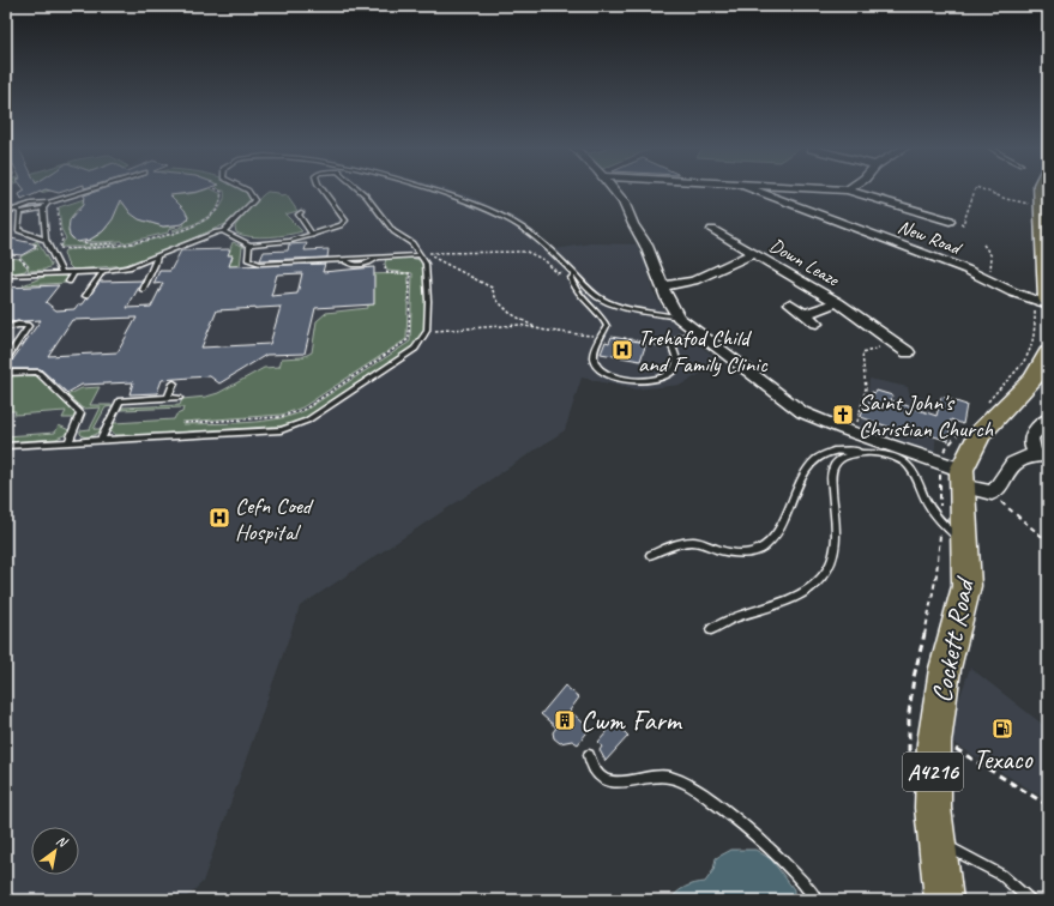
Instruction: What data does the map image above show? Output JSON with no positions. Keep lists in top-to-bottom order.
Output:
{
  "streets": {
    "main road": ["Cockett Road", "A4216"],
    "street": ["New Road", "Down Leaze"]
  },
  "places": {
    "hospital": ["Trehafod Child and Family Clinic", "Cefn Coed Hospital"],
    "church": ["Saint John's Christian Church"],
    "building": ["Cwm Farm"],
    "fuel station": ["Texaco"]
  },
  "north": "top right"
}
